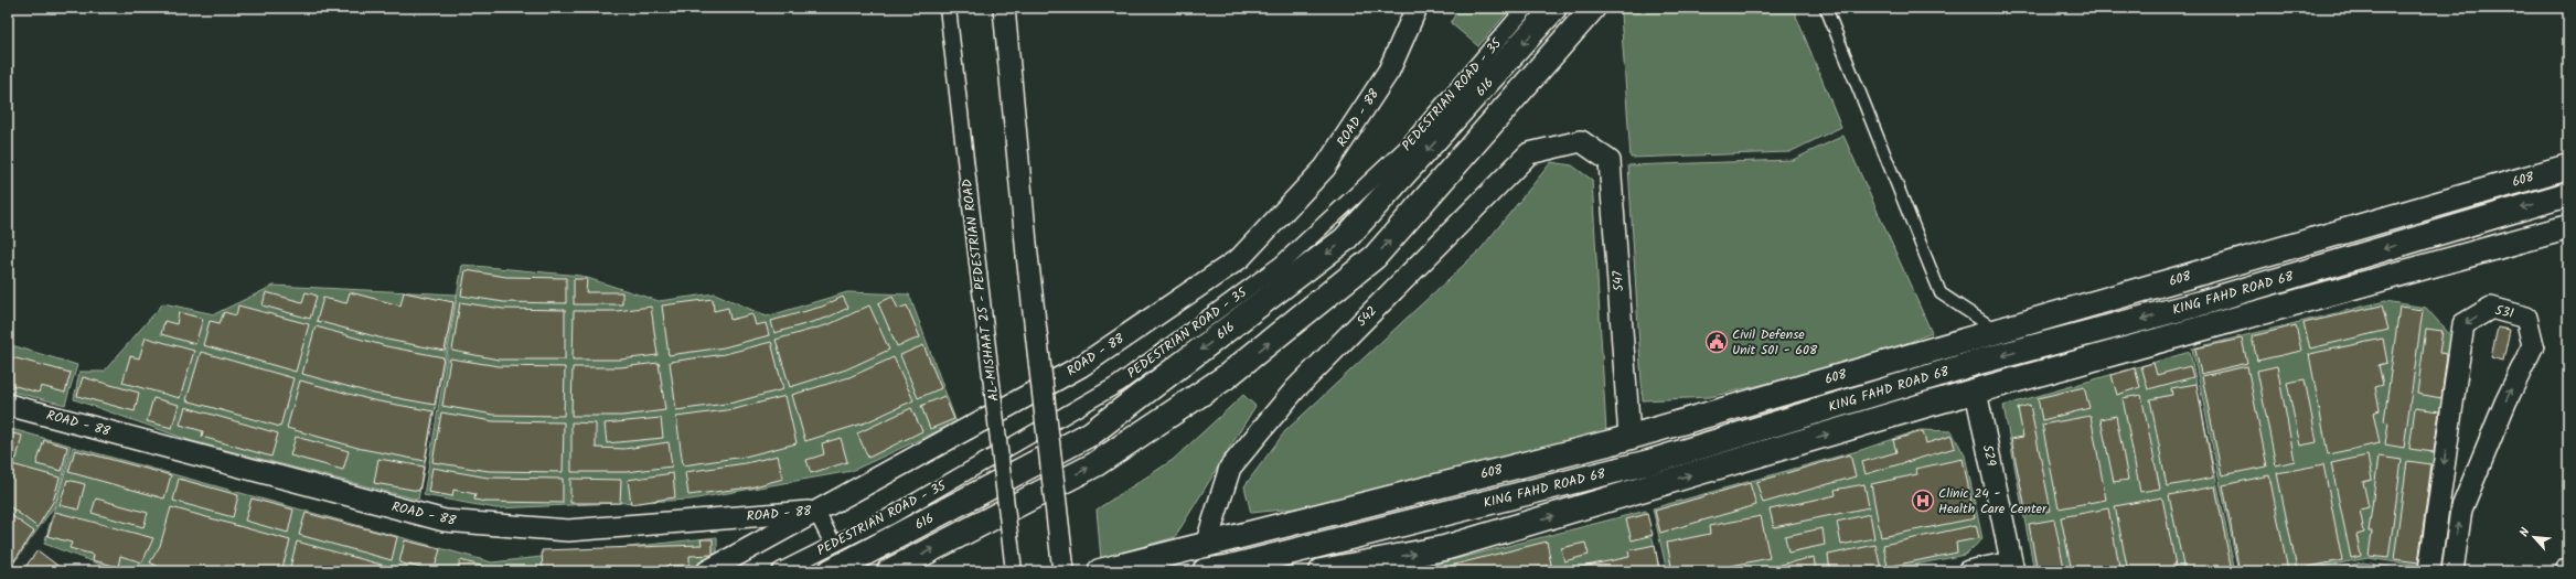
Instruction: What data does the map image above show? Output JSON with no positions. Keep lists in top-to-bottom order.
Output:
{
  "streets": {
    "main road": ["616", "608", "KING FAHD ROAD 68"],
    "street": [
      "PEDESTRIAN ROAD - 35",
      "ROAD - 88",
      "547",
      "AL-MISHAAT 25 - PEDESTRIAN ROAD",
      "531",
      "542",
      "529"
    ]
  },
  "crossings": [
    ["608", "547"],
    ["608", "542"],
    ["547", "542"],
    ["KING FAHD ROAD 68", "529"]
  ],
  "places": {
    "public building": ["Civil Defense Unit 501 - 608"],
    "hospital": ["Clinic 24 - Health Care Center"]
  },
  "north": "top left"
}
